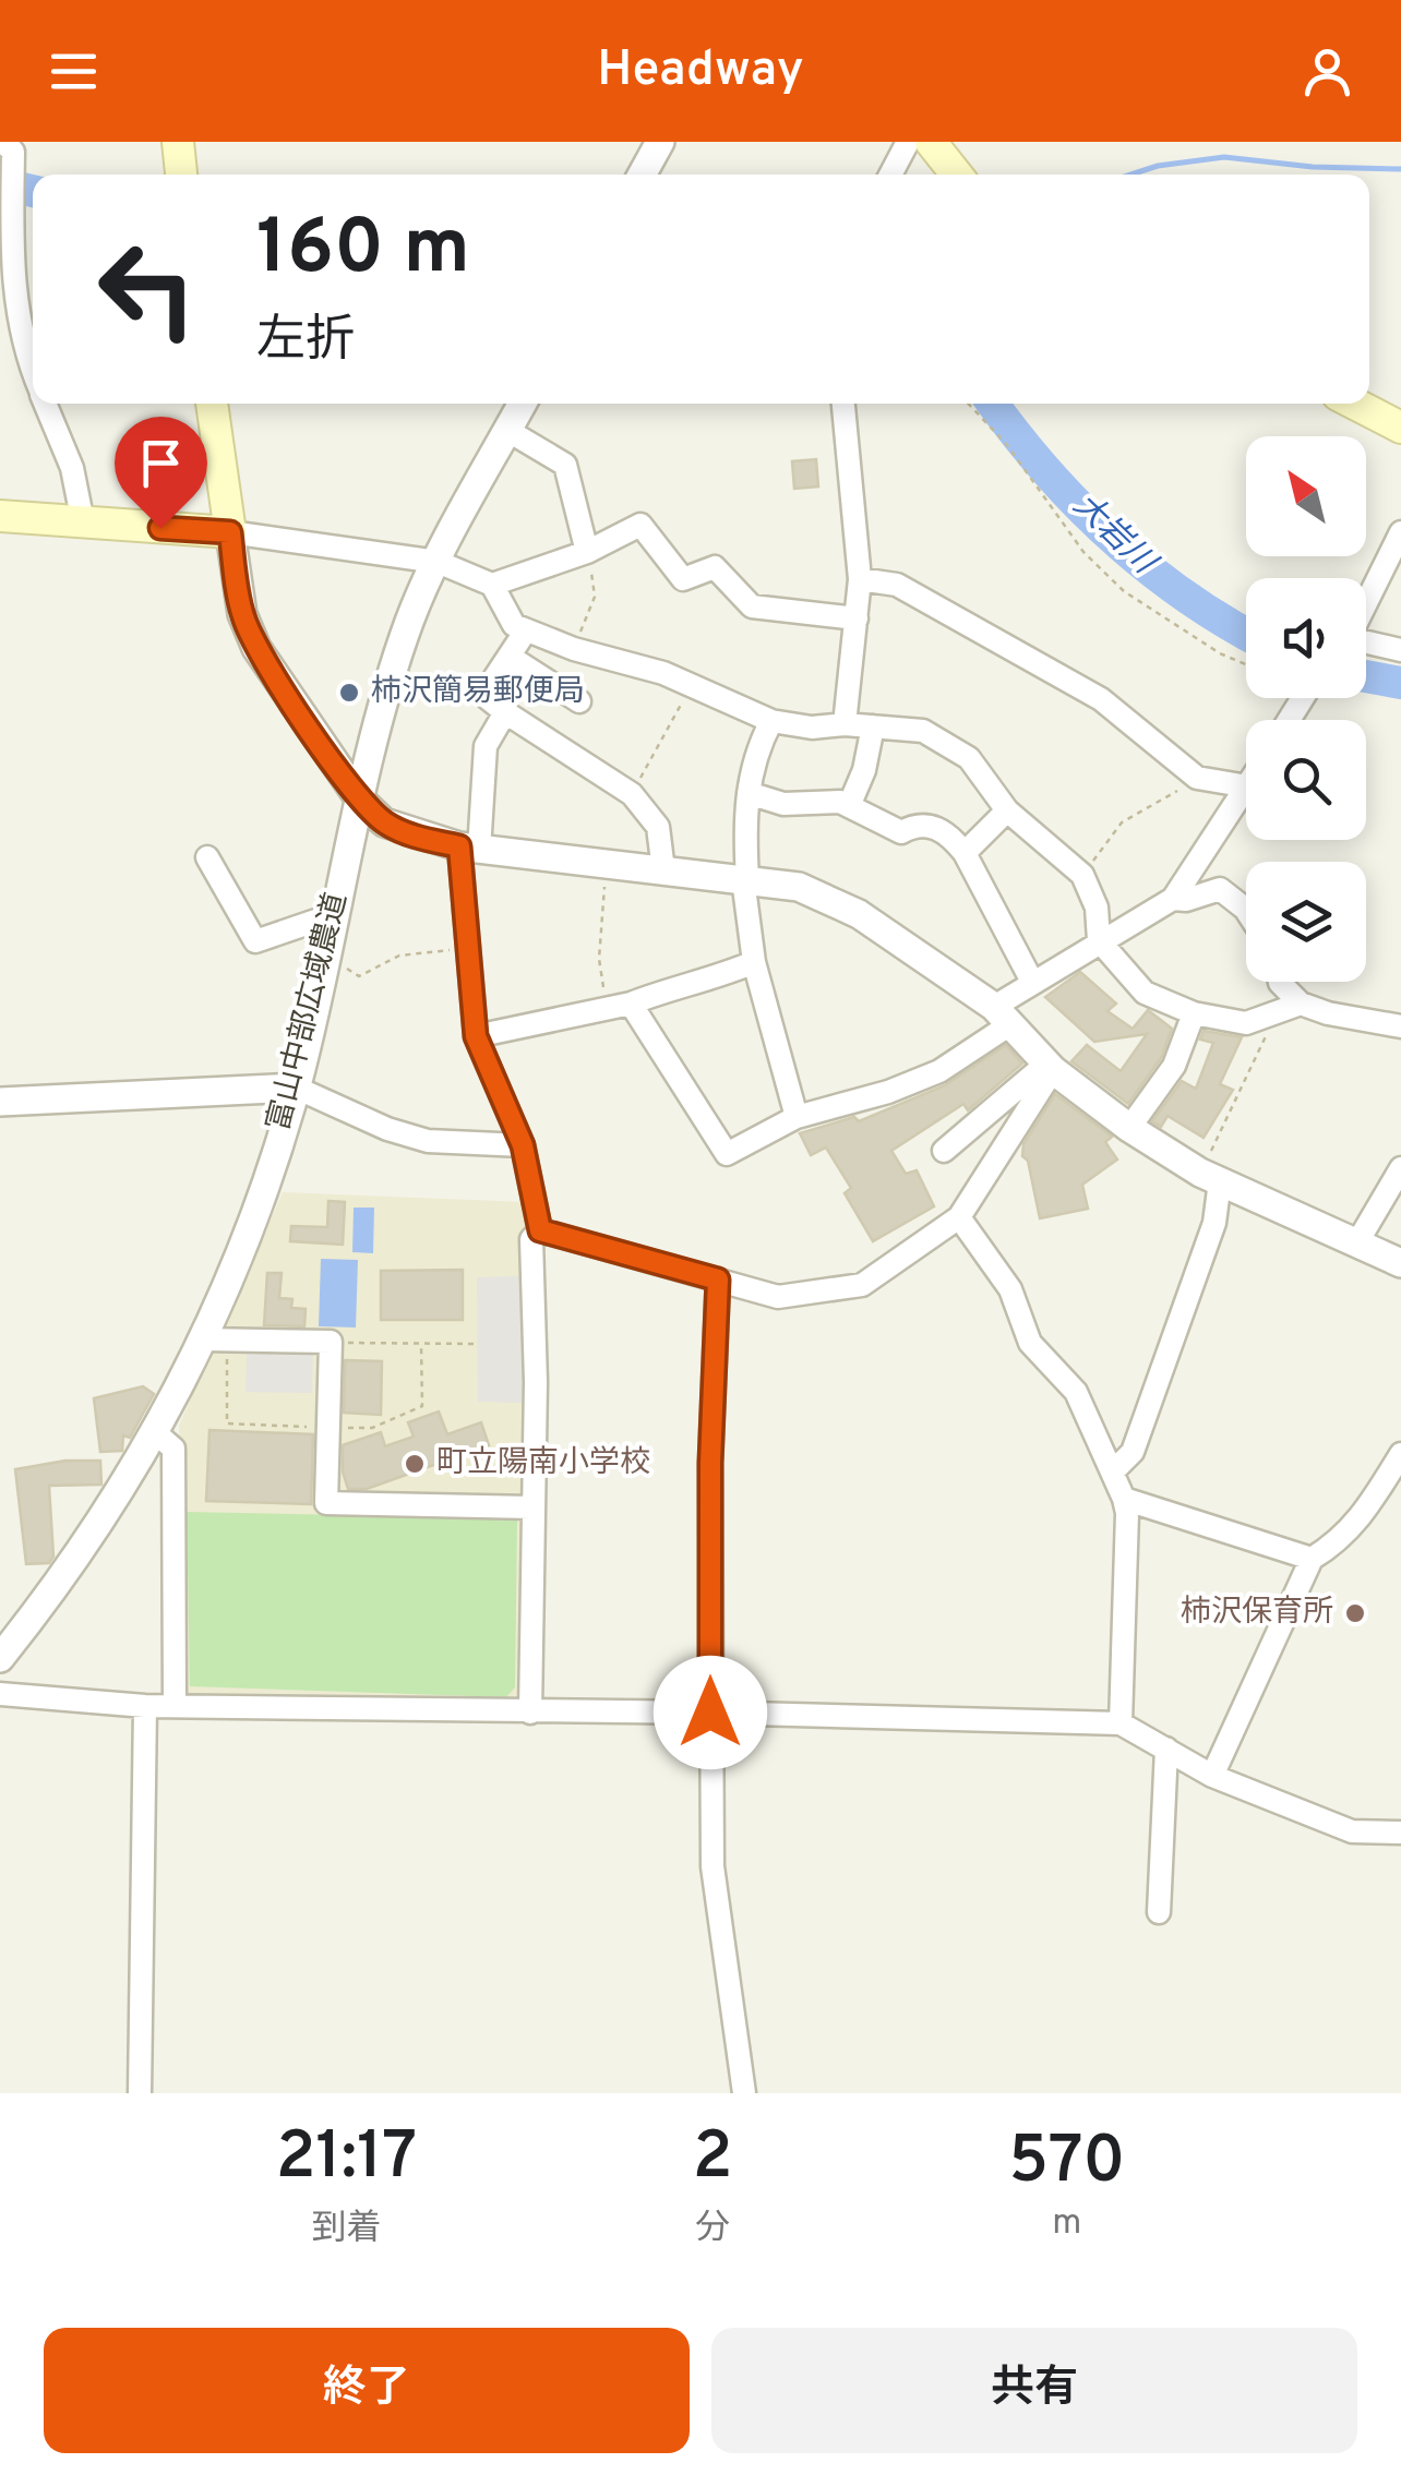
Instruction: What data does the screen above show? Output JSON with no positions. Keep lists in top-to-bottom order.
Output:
{
  "streets": {
    "street": ["富山中部広域農道"]
  },
  "water": ["大岩川"],
  "places": ["柿沢簡易郵便局", "町立陽南小学校", "柿沢保育所"],
  "north": "top left",
  "page": {
    "header": "Headway",
    "turn": ["160 m", "左折"],
    "eta": [
      "21:17",
      "到着",
      "2",
      "分",
      "570",
      "m"
    ],
    "buttons": ["終了", "共有"]
  }
}
